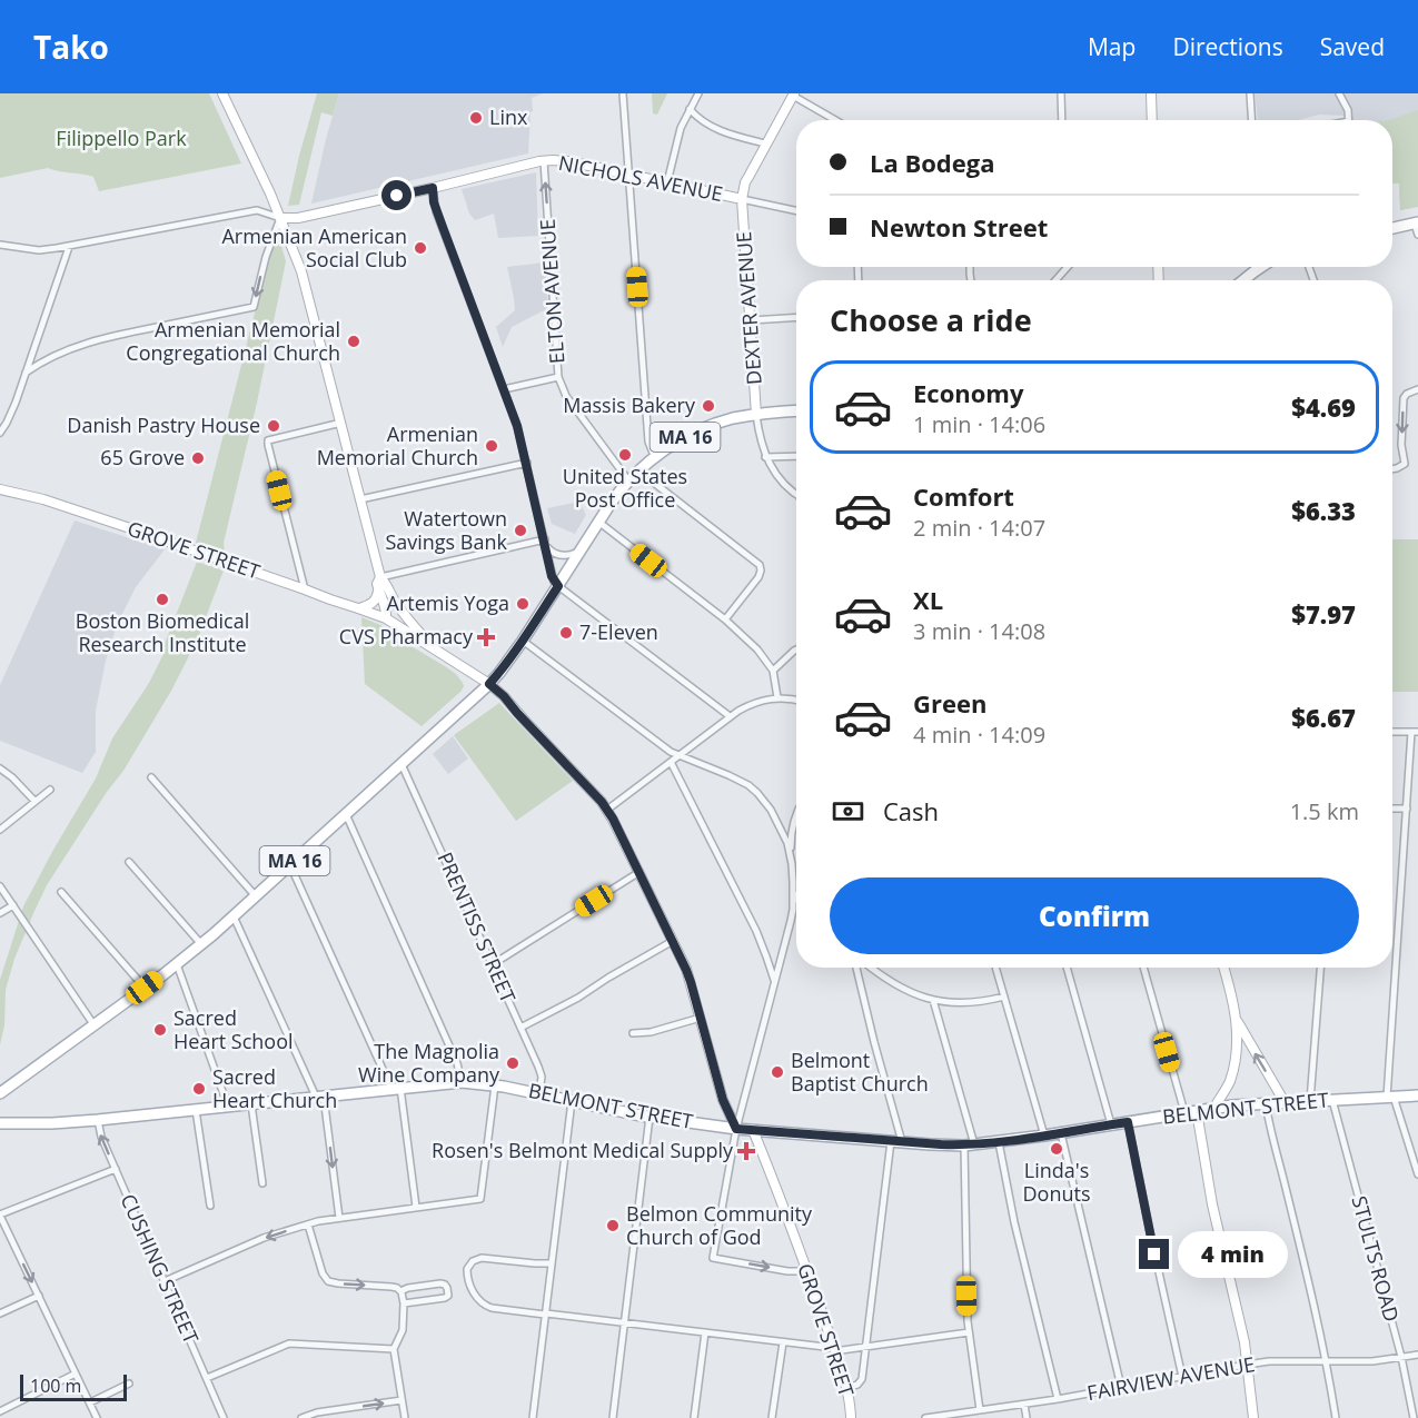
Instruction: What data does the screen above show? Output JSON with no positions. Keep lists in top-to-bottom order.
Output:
{
  "streets": {
    "main road": ["MA 16", "BELMONT STREET"],
    "street": [
      "NICHOLS AVENUE",
      "ELTON AVENUE",
      "DEXTER AVENUE",
      "GROVE STREET",
      "PRENTISS STREET",
      "STULTS ROAD",
      "CUSHING STREET",
      "FAIRVIEW AVENUE"
    ]
  },
  "crossings": [
    ["NICHOLS AVENUE", "ELTON AVENUE"],
    ["NICHOLS AVENUE", "DEXTER AVENUE"],
    ["ELTON AVENUE", "MA 16"],
    ["DEXTER AVENUE", "MA 16"],
    ["MA 16", "PRENTISS STREET"],
    ["GROVE STREET", "BELMONT STREET"],
    ["PRENTISS STREET", "BELMONT STREET"],
    ["BELMONT STREET", "STULTS ROAD"],
    ["BELMONT STREET", "CUSHING STREET"],
    ["STULTS ROAD", "FAIRVIEW AVENUE"]
  ],
  "one_way": ["ELTON AVENUE"],
  "parks": ["Filippello Park"],
  "places": {
    "other": [
      "Linx",
      "Armenian American Social Club",
      "Armenian Memorial Congregational Church",
      "Massis Bakery",
      "Danish Pastry House",
      "Armenian Memorial Church",
      "United States Post Office",
      "65 Grove",
      "Watertown Savings Bank",
      "Boston Biomedical Research Institute",
      "Artemis Yoga",
      "7-Eleven",
      "Sacred Heart School",
      "The Magnolia Wine Company",
      "Belmont Baptist Church",
      "Sacred Heart Church",
      "Linda's Donuts",
      "Belmon Community Church of God"
    ],
    "health": ["CVS Pharmacy", "Rosen's Belmont Medical Supply"]
  },
  "scale_bar": "100 m",
  "page": {
    "header": "Tako",
    "nav": ["Map", "Directions", "Saved"],
    "banner": ["La Bodega", "Newton Street"],
    "heading": "Choose a ride",
    "list": [
      {
        "name": "Economy",
        "note": "1 min · 14:06",
        "value": "$4.69"
      },
      {
        "name": "Comfort",
        "note": "2 min · 14:07",
        "value": "$6.33"
      },
      {
        "name": "XL",
        "note": "3 min · 14:08",
        "value": "$7.97"
      },
      {
        "name": "Green",
        "note": "4 min · 14:09",
        "value": "$6.67"
      }
    ],
    "pay": ["Cash", "1.5 km"],
    "buttons": "Confirm",
    "bubble": "4 min",
    "scale": "100 m"
  }
}
